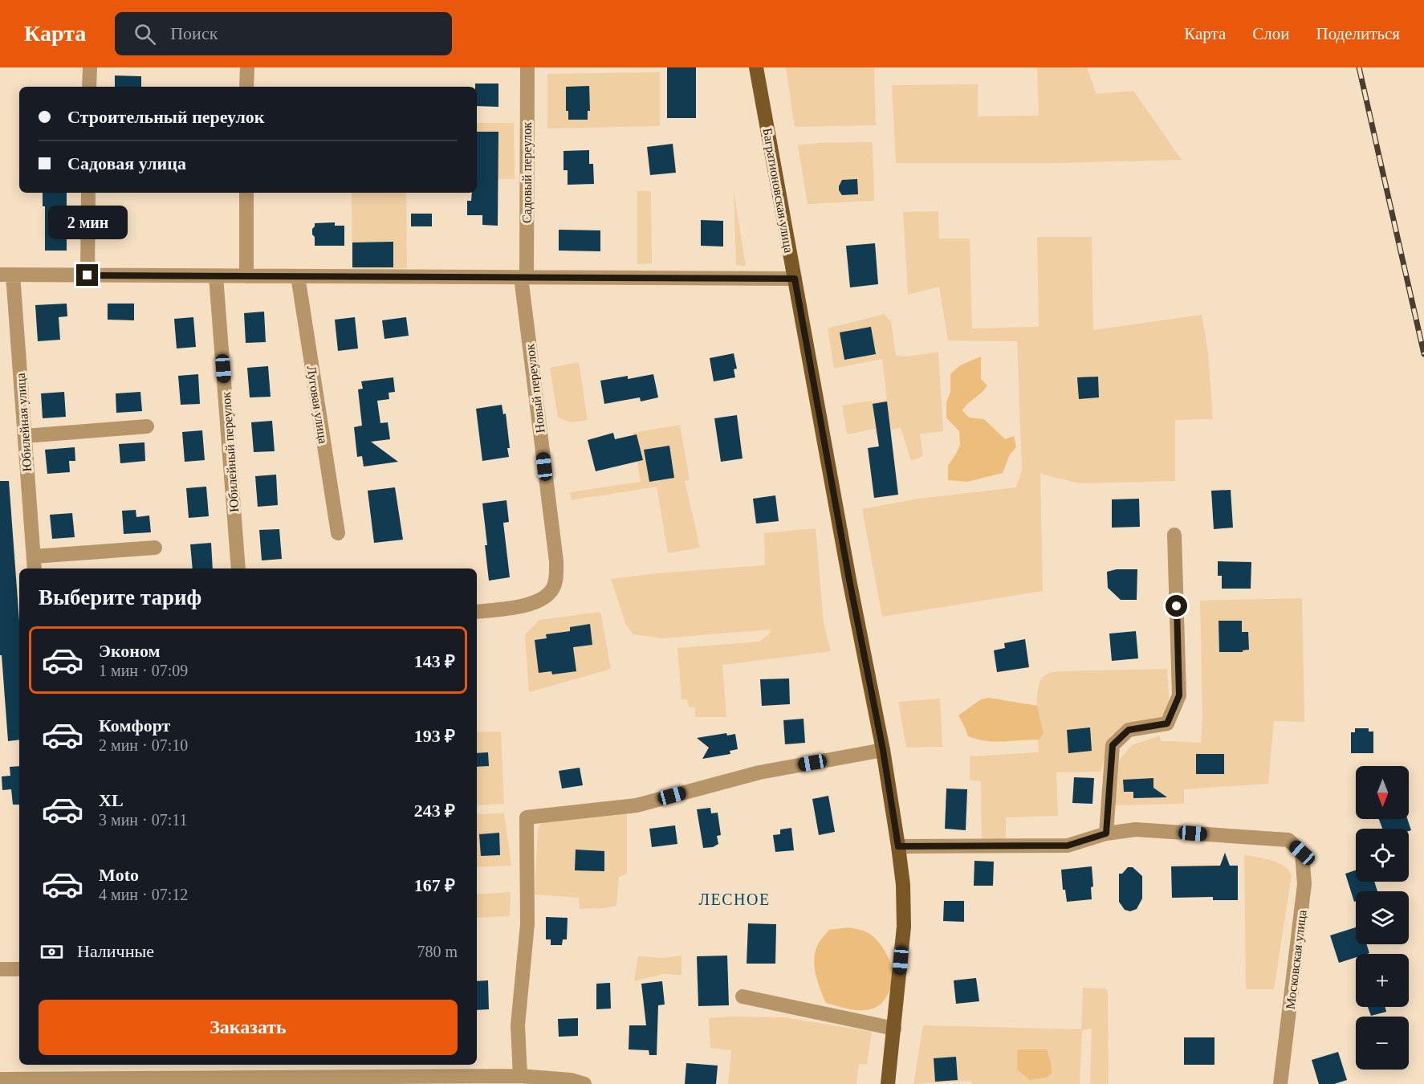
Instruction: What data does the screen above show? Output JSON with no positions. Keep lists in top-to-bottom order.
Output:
{
  "streets": {
    "main road": ["Багратионовская улица"],
    "street": [
      "Садовый переулок",
      "Новый переулок",
      "Луговая улица",
      "Юбилейная улица",
      "Юбилейный переулок",
      "Московская улица"
    ]
  },
  "crossings": [
    ["Садовый переулок", "Новый переулок"]
  ],
  "districts": ["ЛЕСНОЕ"],
  "north": "bottom",
  "page": {
    "header": "Карта",
    "search": "Поиск",
    "nav": ["Карта", "Слои", "Поделиться"],
    "banner": ["Строительный переулок", "Садовая улица"],
    "bubble": "2 мин",
    "heading": "Выберите тариф",
    "list": [
      {
        "name": "Эконом",
        "note": "1 мин · 07:09",
        "value": "143 ₽"
      },
      {
        "name": "Комфорт",
        "note": "2 мин · 07:10",
        "value": "193 ₽"
      },
      {
        "name": "XL",
        "note": "3 мин · 07:11",
        "value": "243 ₽"
      },
      {
        "name": "Moto",
        "note": "4 мин · 07:12",
        "value": "167 ₽"
      }
    ],
    "map_buttons": ["+", "−"],
    "pay": ["Наличные", "780 m"],
    "buttons": "Заказать"
  }
}
